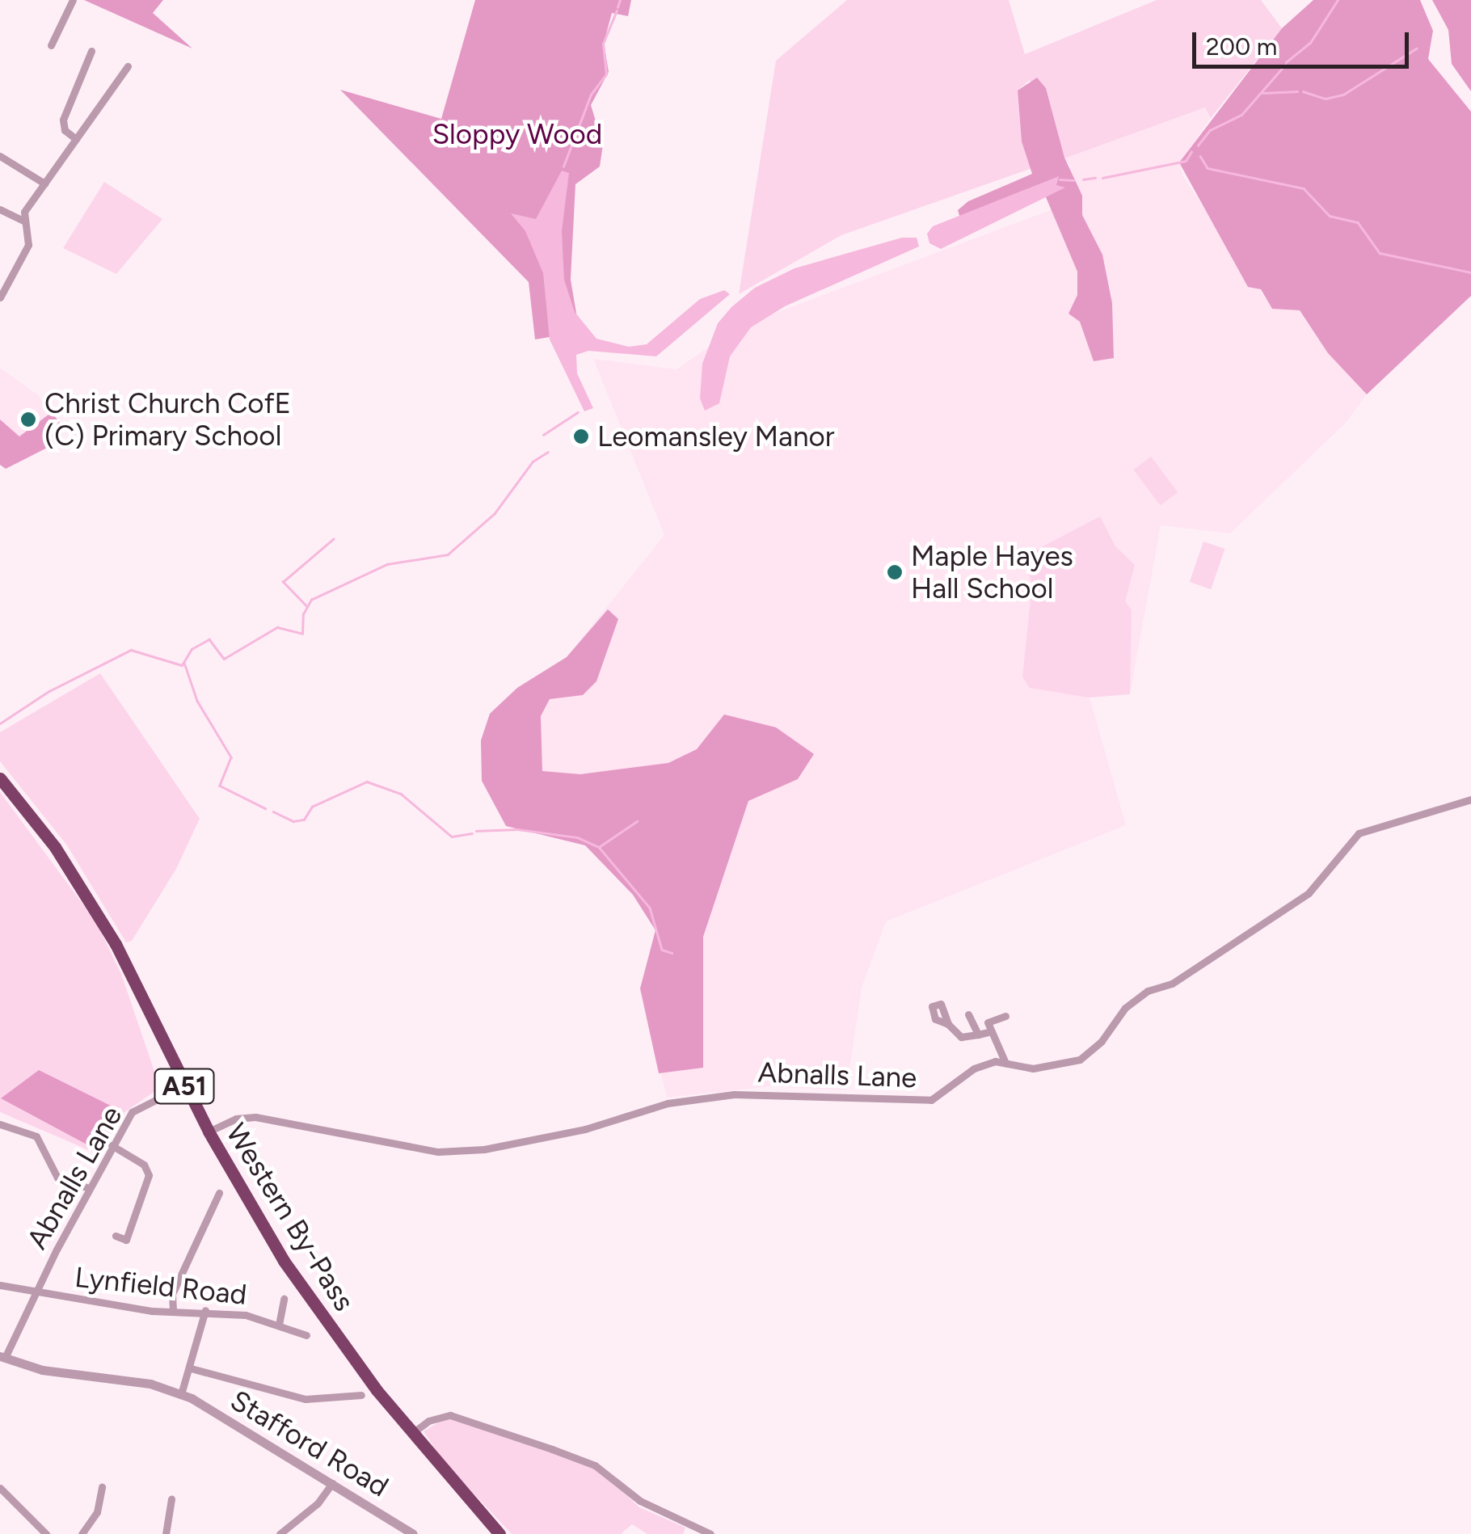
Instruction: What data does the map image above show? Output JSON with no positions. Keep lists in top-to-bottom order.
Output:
{
  "streets": {
    "highway": ["A51", "Western By-Pass"],
    "street": ["Abnalls Lane", "Lynfield Road", "Stafford Road"]
  },
  "crossings": [
    ["Abnalls Lane", "Western By-Pass"],
    ["Abnalls Lane", "Lynfield Road"],
    ["Abnalls Lane", "Stafford Road"]
  ],
  "parks": ["Sloppy Wood"],
  "places": ["Christ Church CofE (C) Primary School", "Leomansley Manor", "Maple Hayes Hall School"],
  "scale_bar": "200 m"
}
